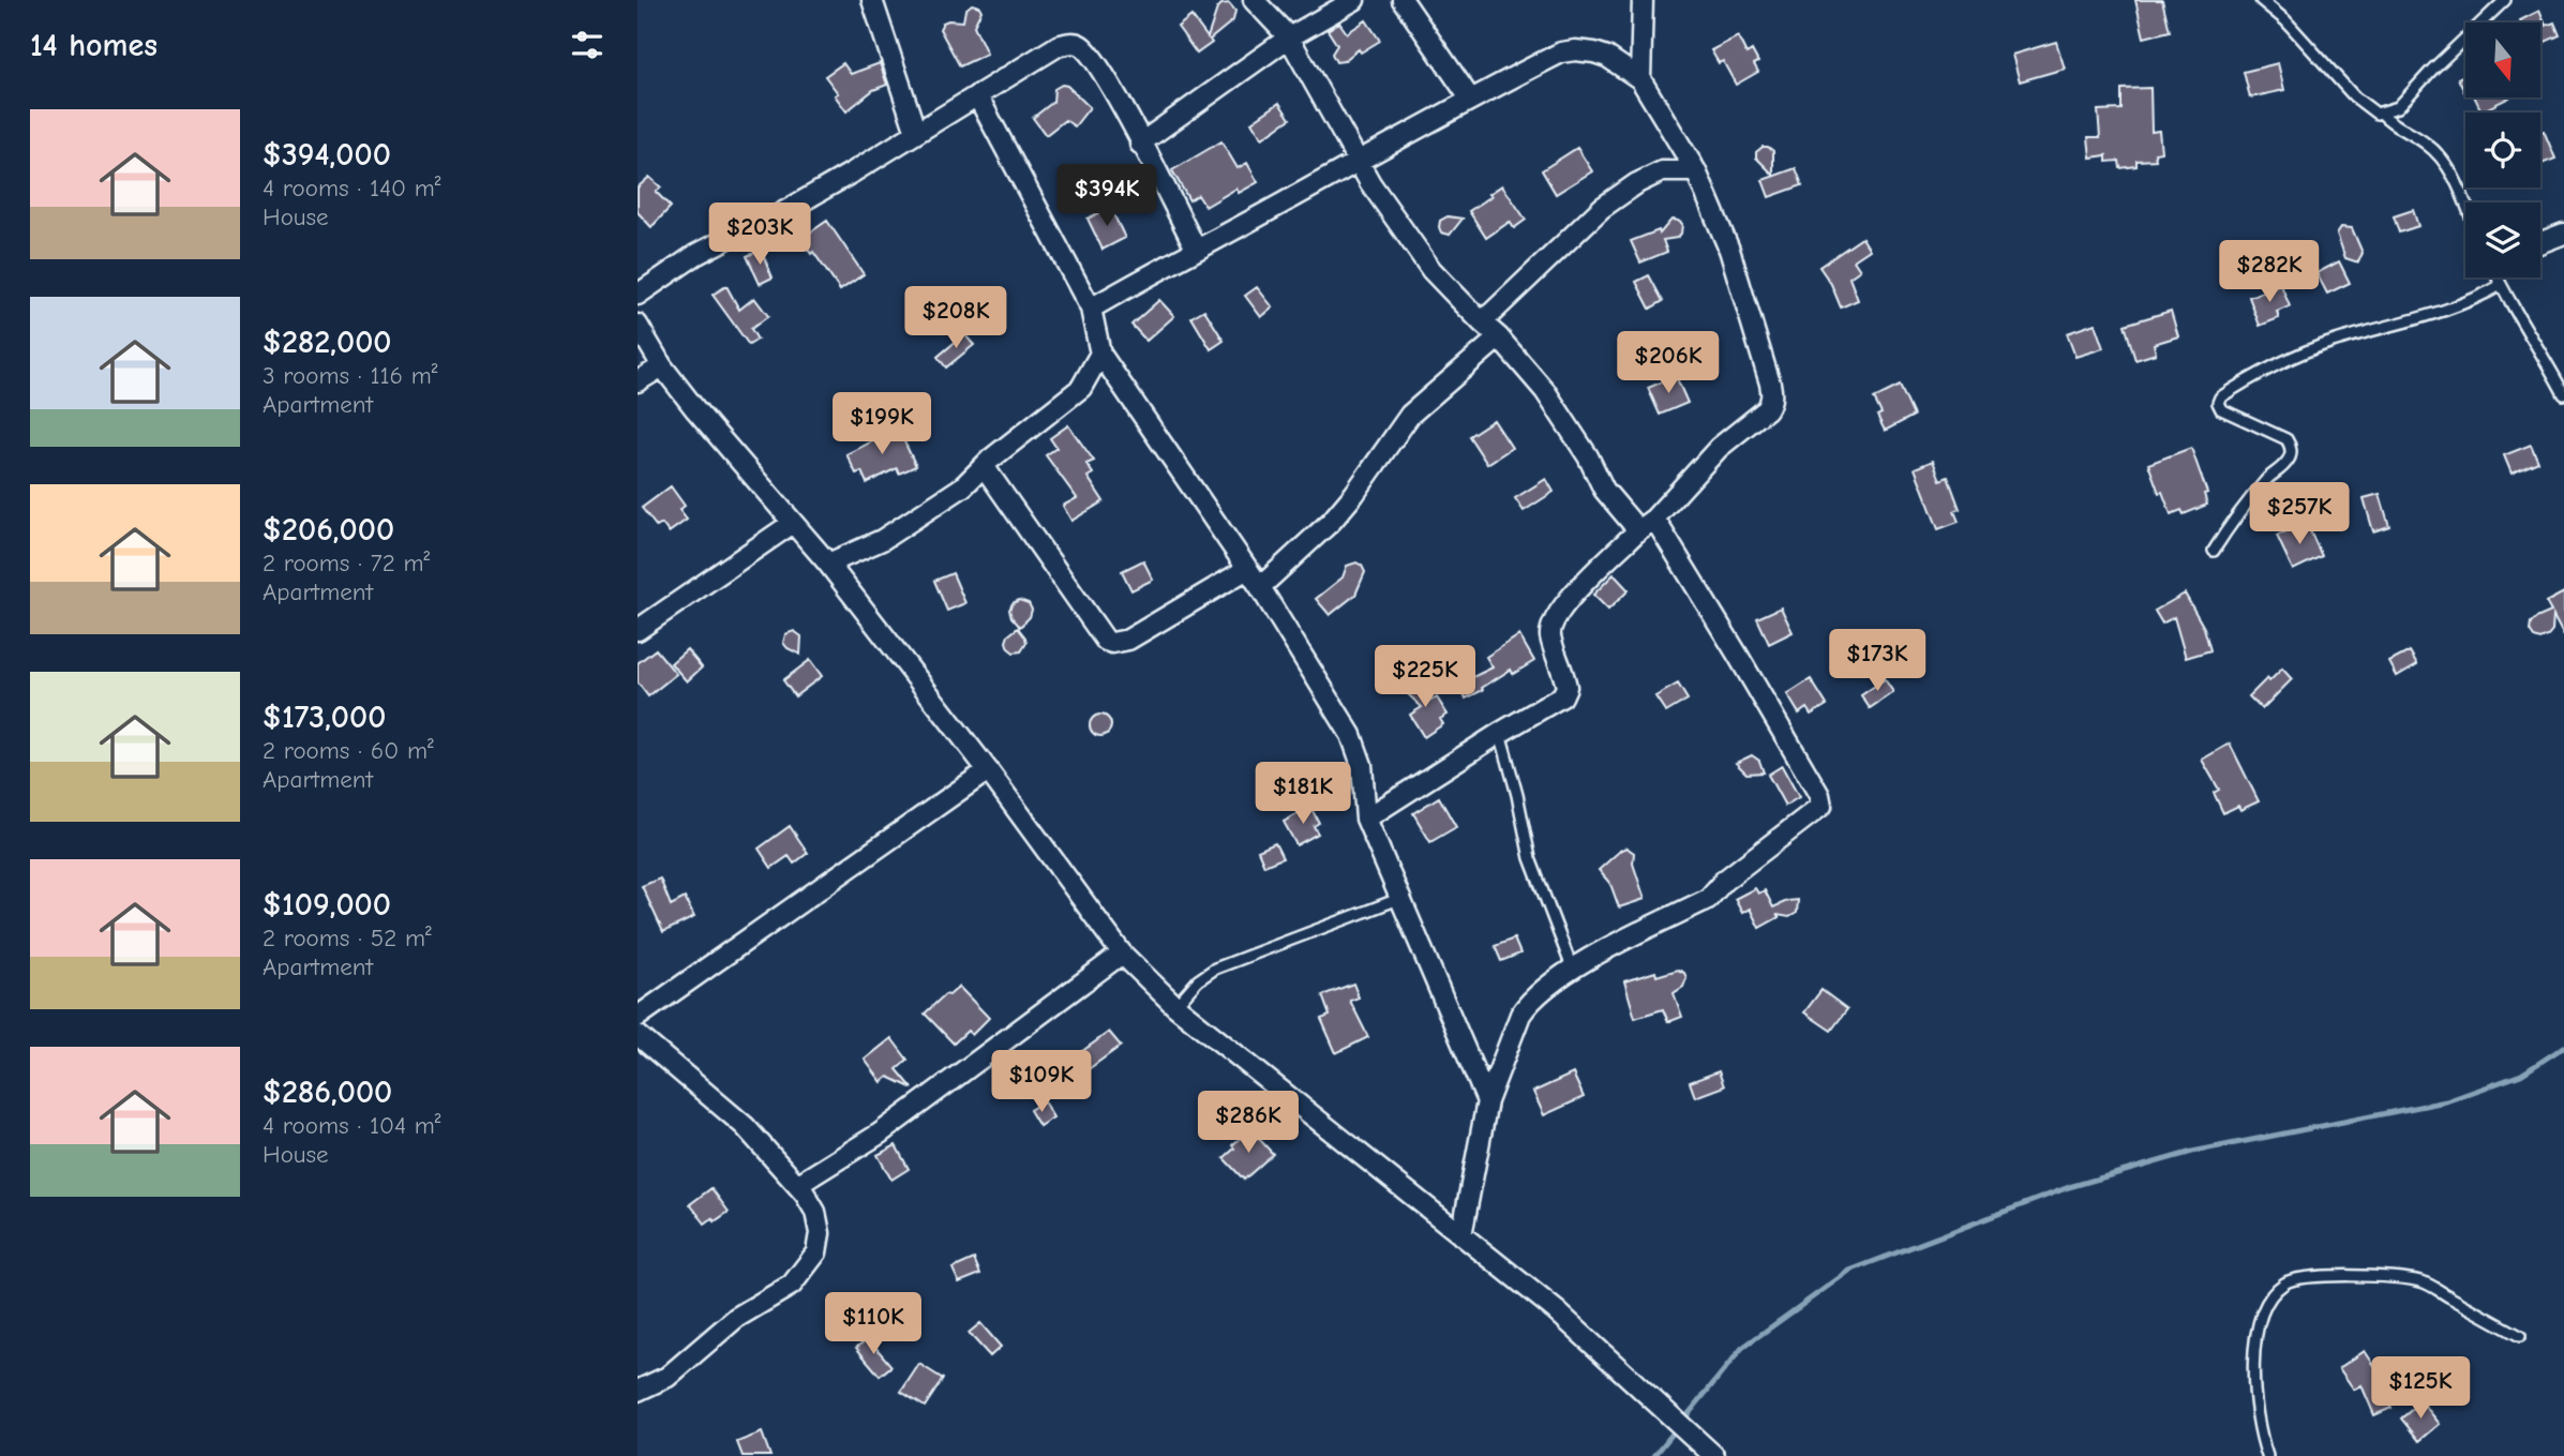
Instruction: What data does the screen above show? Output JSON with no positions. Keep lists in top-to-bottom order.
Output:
{
  "north": "bottom",
  "page": {
    "heading": "14 homes",
    "list": [
      {
        "name": "$394,000",
        "note": "4 rooms · 140 m² · House"
      },
      {
        "name": "$282,000",
        "note": "3 rooms · 116 m² · Apartment"
      },
      {
        "name": "$206,000",
        "note": "2 rooms · 72 m² · Apartment"
      },
      {
        "name": "$173,000",
        "note": "2 rooms · 60 m² · Apartment"
      },
      {
        "name": "$109,000",
        "note": "2 rooms · 52 m² · Apartment"
      },
      {
        "name": "$286,000",
        "note": "4 rooms · 104 m² · House"
      }
    ],
    "price": [
      "$394K",
      "$203K",
      "$282K",
      "$208K",
      "$206K",
      "$199K",
      "$257K",
      "$173K",
      "$225K",
      "$181K",
      "$109K",
      "$286K",
      "$110K",
      "$125K"
    ]
  }
}
